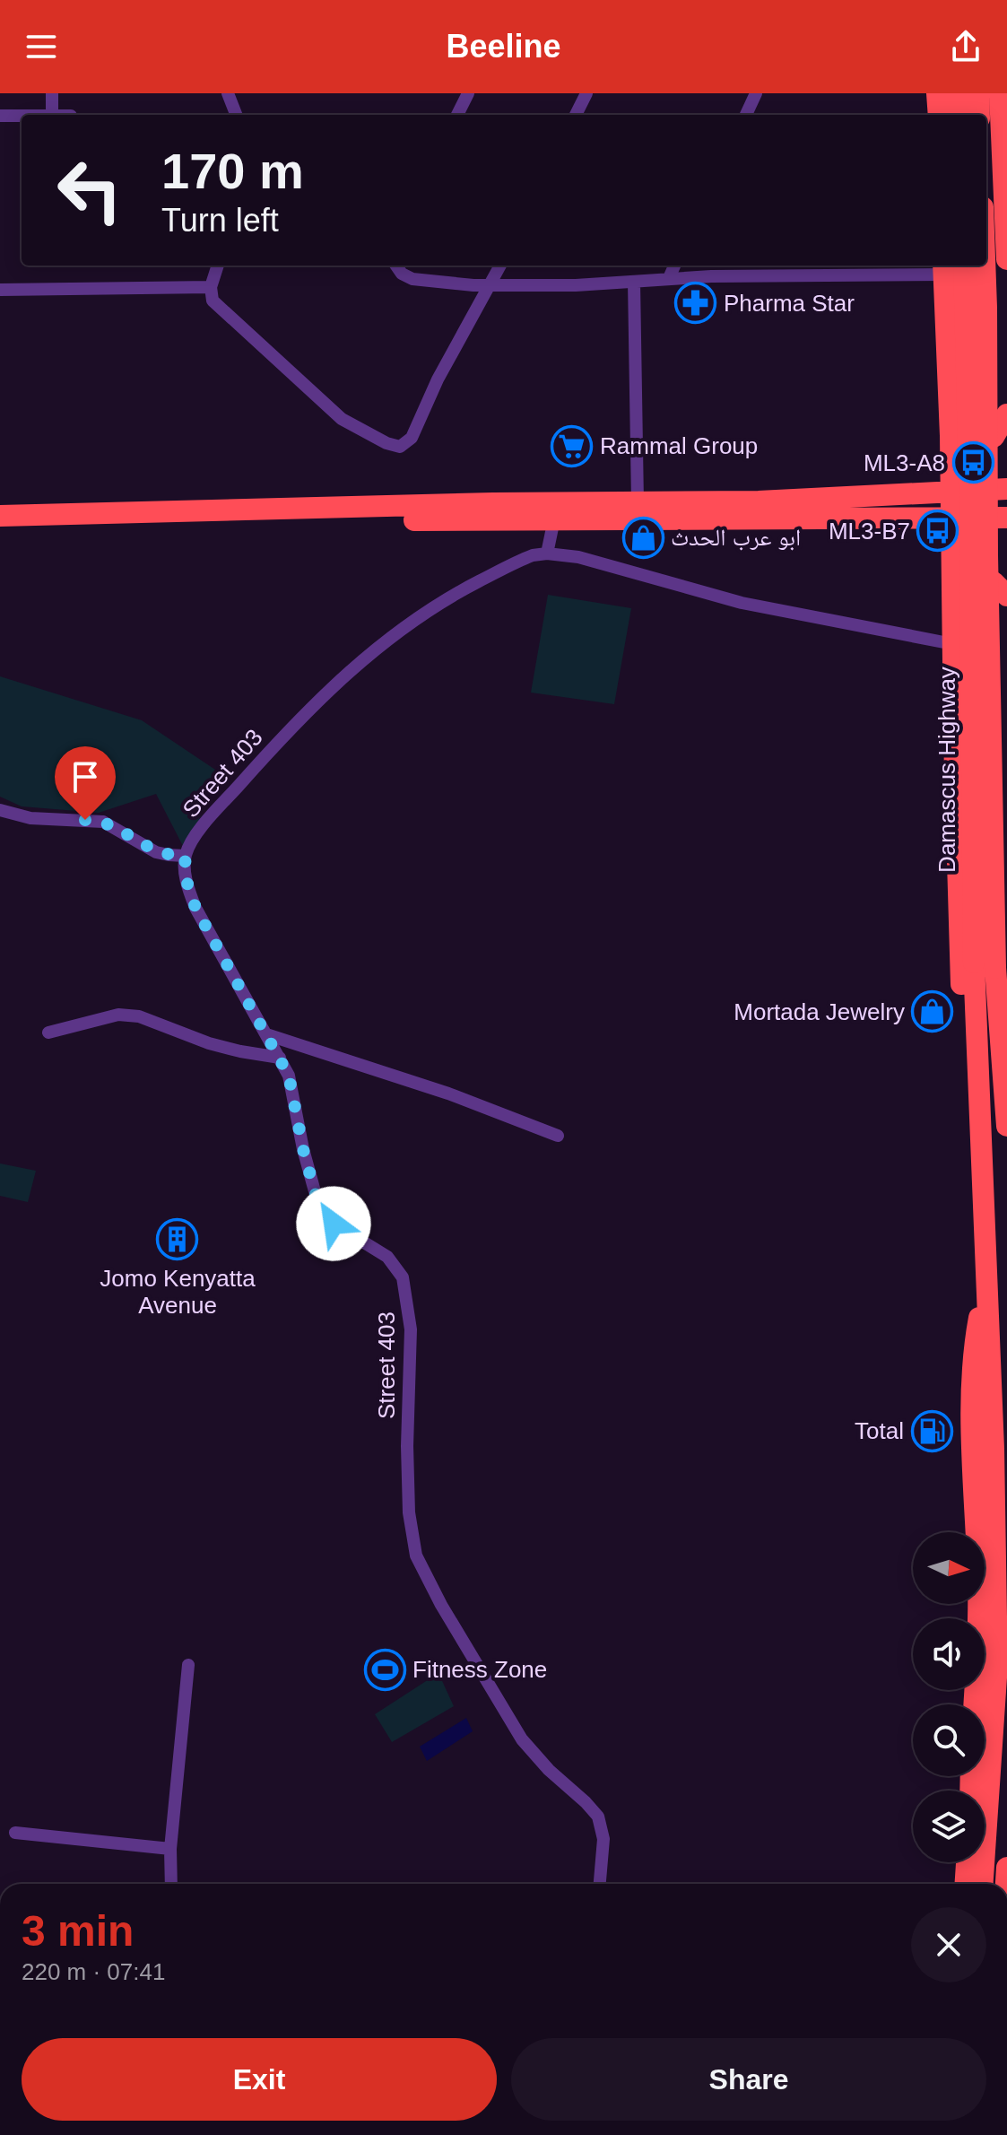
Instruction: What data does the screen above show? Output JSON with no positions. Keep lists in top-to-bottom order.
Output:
{
  "streets": {
    "highway": ["Damascus Highway"],
    "street": ["Street 403"]
  },
  "places": {
    "pharmacy": ["Pharma Star"],
    "supermarket": ["Rammal Group"],
    "bus stop": ["ML3-A8", "ML3-B7"],
    "shop": ["ابو عرب الحدث", "Mortada Jewelry"],
    "building": ["Jomo Kenyatta Avenue"],
    "fuel station": ["Total"],
    "sports": ["Fitness Zone"]
  },
  "north": "right",
  "page": {
    "header": "Beeline",
    "turn": ["170 m", "Turn left"],
    "heading": ["3 min", "220 m · 07:41"],
    "buttons": ["Exit", "Share"]
  }
}
